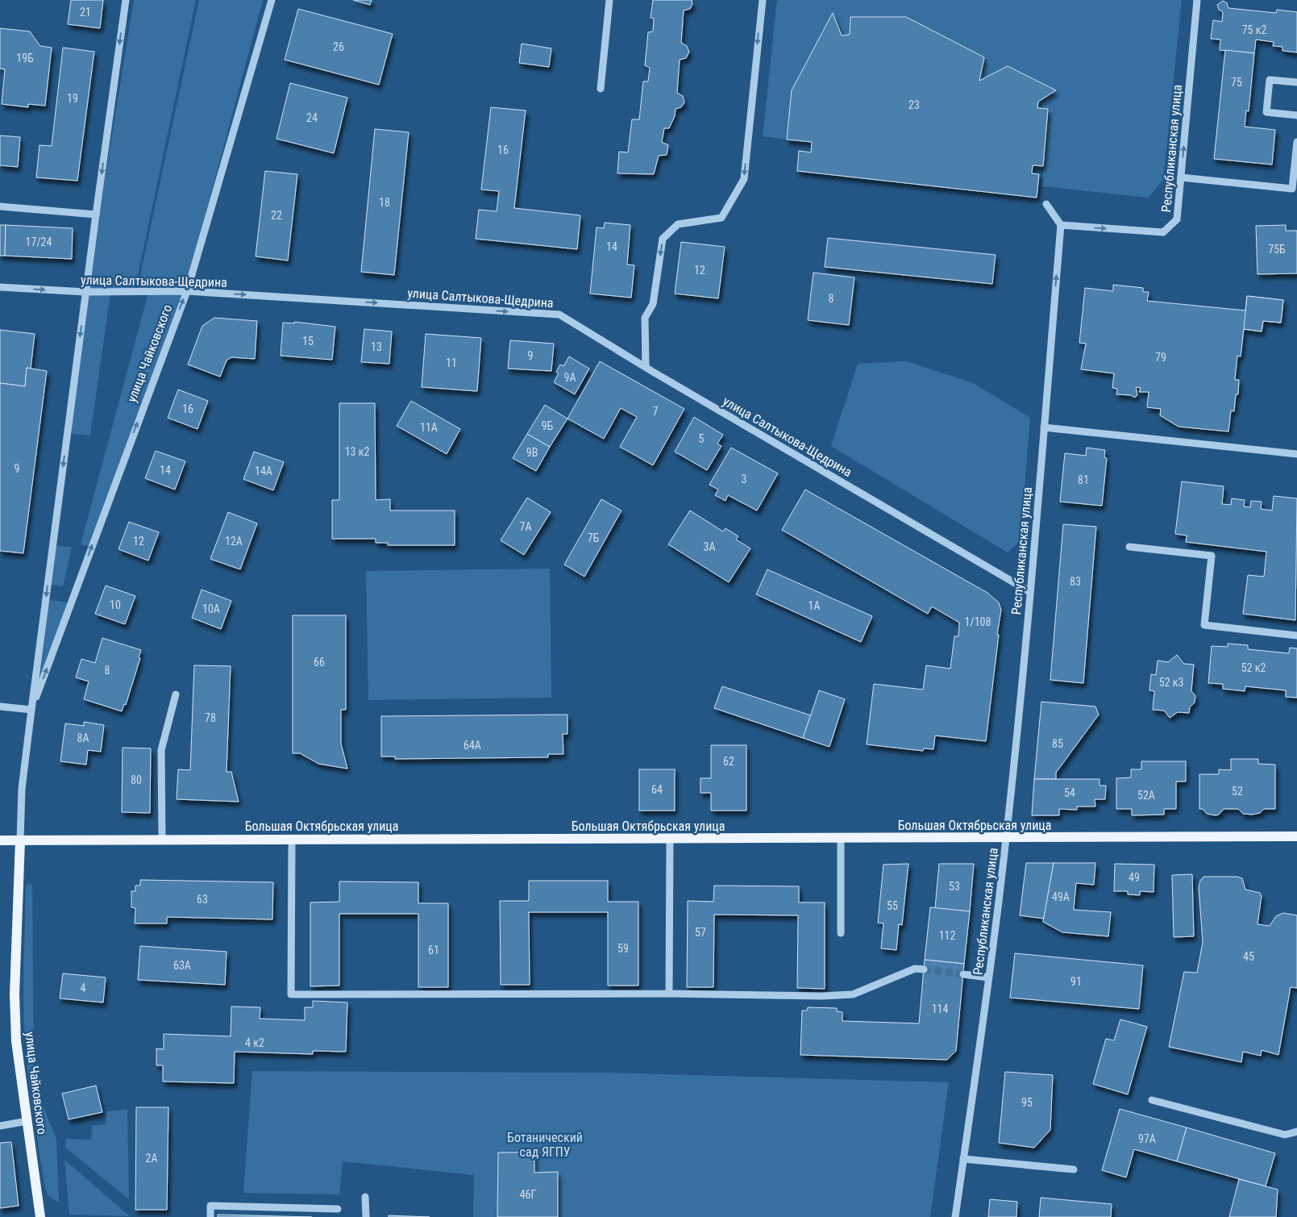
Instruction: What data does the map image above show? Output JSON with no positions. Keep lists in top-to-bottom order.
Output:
{
  "streets": {
    "main road": ["улица Чайковского", "Большая Октябрьская улица"],
    "street": ["Республиканская улица", "улица Салтыкова-Щедрина"]
  },
  "crossings": [
    ["Республиканская улица", "улица Салтыкова-Щедрина"],
    ["Республиканская улица", "Большая Октябрьская улица"],
    ["улица Салтыкова-Щедрина", "улица Чайковского"],
    ["улица Чайковского", "Большая Октябрьская улица"]
  ],
  "one_way": ["улица Салтыкова-Щедрина"],
  "parks": ["Ботанический сад ЯГПУ"],
  "house_numbers": [
    "21",
    "75 к2",
    "26",
    "19Б",
    "75",
    "19",
    "23",
    "24",
    "16",
    "18",
    "22",
    "17/24",
    "14",
    "75Б",
    "12",
    "8",
    "15",
    "13",
    "9",
    "79",
    "11",
    "9А",
    "16",
    "7",
    "9Б",
    "11А",
    "5",
    "13 к2",
    "9В",
    "9",
    "14",
    "14А",
    "3",
    "81",
    "7А",
    "7Б",
    "12",
    "12А",
    "3А",
    "83",
    "10",
    "1А",
    "10А",
    "1/108",
    "66",
    "52 к2",
    "8",
    "52 к3",
    "78",
    "8А",
    "85",
    "64А",
    "62",
    "80",
    "64",
    "52",
    "54",
    "52А",
    "49",
    "53",
    "49А",
    "63",
    "55",
    "57",
    "112",
    "59",
    "61",
    "45",
    "63А",
    "91",
    "4",
    "114",
    "4 к2",
    "95",
    "97А",
    "2А",
    "46Г"
  ]
}
